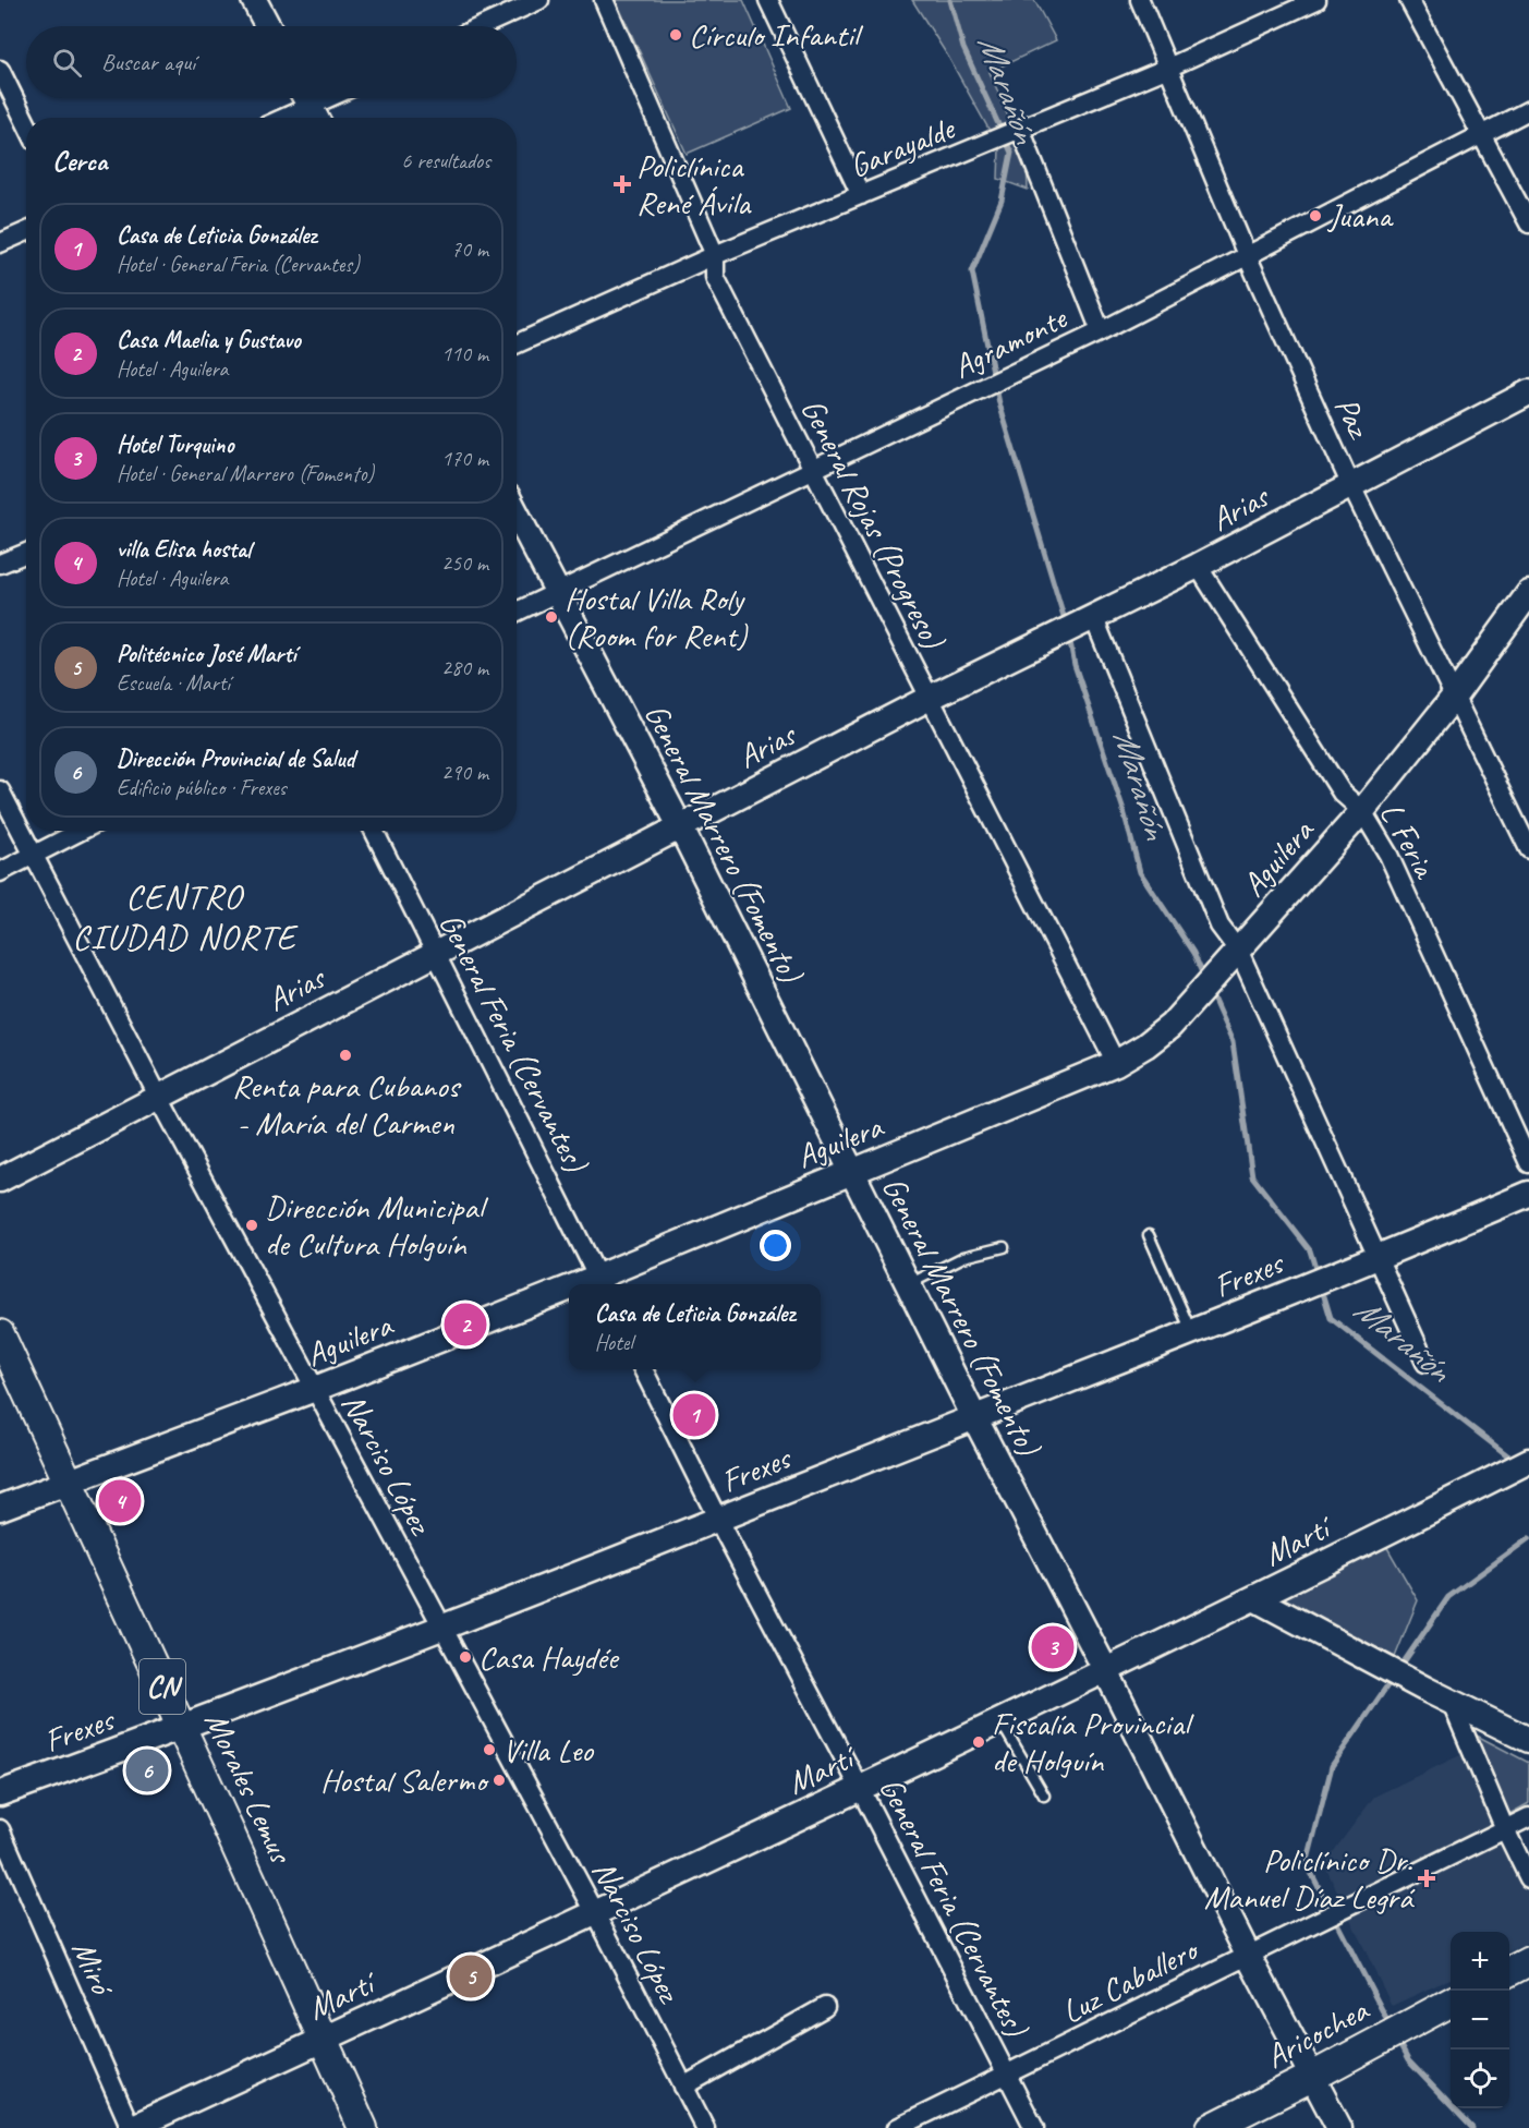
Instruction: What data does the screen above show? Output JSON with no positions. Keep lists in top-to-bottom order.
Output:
{
  "streets": {
    "main road": ["CN", "Morales Lemus", "Aricochea"],
    "street": [
      "Garayalde",
      "Agramonte",
      "Paz",
      "Arias",
      "General Rojas (Progreso)",
      "L Feria",
      "General Marrero (Fomento)",
      "Aguilera",
      "General Feria (Cervantes)",
      "Frexes",
      "Narciso López",
      "Martí",
      "Miró",
      "Luz Caballero"
    ]
  },
  "crossings": [
    ["Garayalde", "Paz"],
    ["Garayalde", "General Rojas (Progreso)"],
    ["Agramonte", "Paz"],
    ["Agramonte", "General Rojas (Progreso)"],
    ["Agramonte", "General Marrero (Fomento)"],
    ["Paz", "Arias"],
    ["Paz", "Aguilera"],
    ["Arias", "General Rojas (Progreso)"],
    ["Arias", "L Feria"],
    ["Arias", "General Marrero (Fomento)"],
    ["Arias", "General Feria (Cervantes)"],
    ["Arias", "Narciso López"],
    ["General Rojas (Progreso)", "Aguilera"],
    ["L Feria", "Aguilera"],
    ["General Marrero (Fomento)", "Aguilera"],
    ["General Marrero (Fomento)", "Frexes"],
    ["General Marrero (Fomento)", "Martí"],
    ["General Marrero (Fomento)", "Luz Caballero"],
    ["General Marrero (Fomento)", "Aricochea"],
    ["Aguilera", "General Feria (Cervantes)"],
    ["Aguilera", "Narciso López"],
    ["Aguilera", "Morales Lemus"],
    ["General Feria (Cervantes)", "Frexes"],
    ["General Feria (Cervantes)", "Martí"],
    ["General Feria (Cervantes)", "Luz Caballero"],
    ["Frexes", "Narciso López"],
    ["Frexes", "Morales Lemus"],
    ["Narciso López", "Martí"],
    ["Martí", "Morales Lemus"],
    ["Martí", "Miró"]
  ],
  "districts": ["CENTRO CIUDAD NORTE"],
  "water": ["Marañón"],
  "places": {
    "other": [
      "Círculo Infantil",
      "Juana",
      "Hostal Villa Roly (Room for Rent)",
      "Renta para Cubanos - María del Carmen",
      "Dirección Municipal de Cultura Holguín",
      "Casa Haydée",
      "Fiscalía Provincial de Holguín",
      "Villa Leo",
      "Hostal Salermo"
    ],
    "health": ["Policlínica René Ávila", "Policlínico Dr. Manuel Díaz Legrá"]
  },
  "page": {
    "search": "Buscar aquí",
    "heading": ["Cerca", "6 resultados"],
    "list": [
      {
        "mark": "1",
        "name": "Casa de Leticia González",
        "note": "Hotel · General Feria (Cervantes)",
        "value": "70 m"
      },
      {
        "mark": "2",
        "name": "Casa Maelia y Gustavo",
        "note": "Hotel · Aguilera",
        "value": "110 m"
      },
      {
        "mark": "3",
        "name": "Hotel Turquino",
        "note": "Hotel · General Marrero (Fomento)",
        "value": "170 m"
      },
      {
        "mark": "4",
        "name": "villa Elisa hostal",
        "note": "Hotel · Aguilera",
        "value": "250 m"
      },
      {
        "mark": "5",
        "name": "Politécnico José Martí",
        "note": "Escuela · Martí",
        "value": "280 m"
      },
      {
        "mark": "6",
        "name": "Dirección Provincial de Salud",
        "note": "Edificio público · Frexes",
        "value": "290 m"
      }
    ],
    "popup": ["Casa de Leticia González", "Hotel"],
    "pins": [
      "2",
      "1",
      "4",
      "3",
      "6",
      "5"
    ],
    "map_buttons": ["+", "−"]
  }
}
